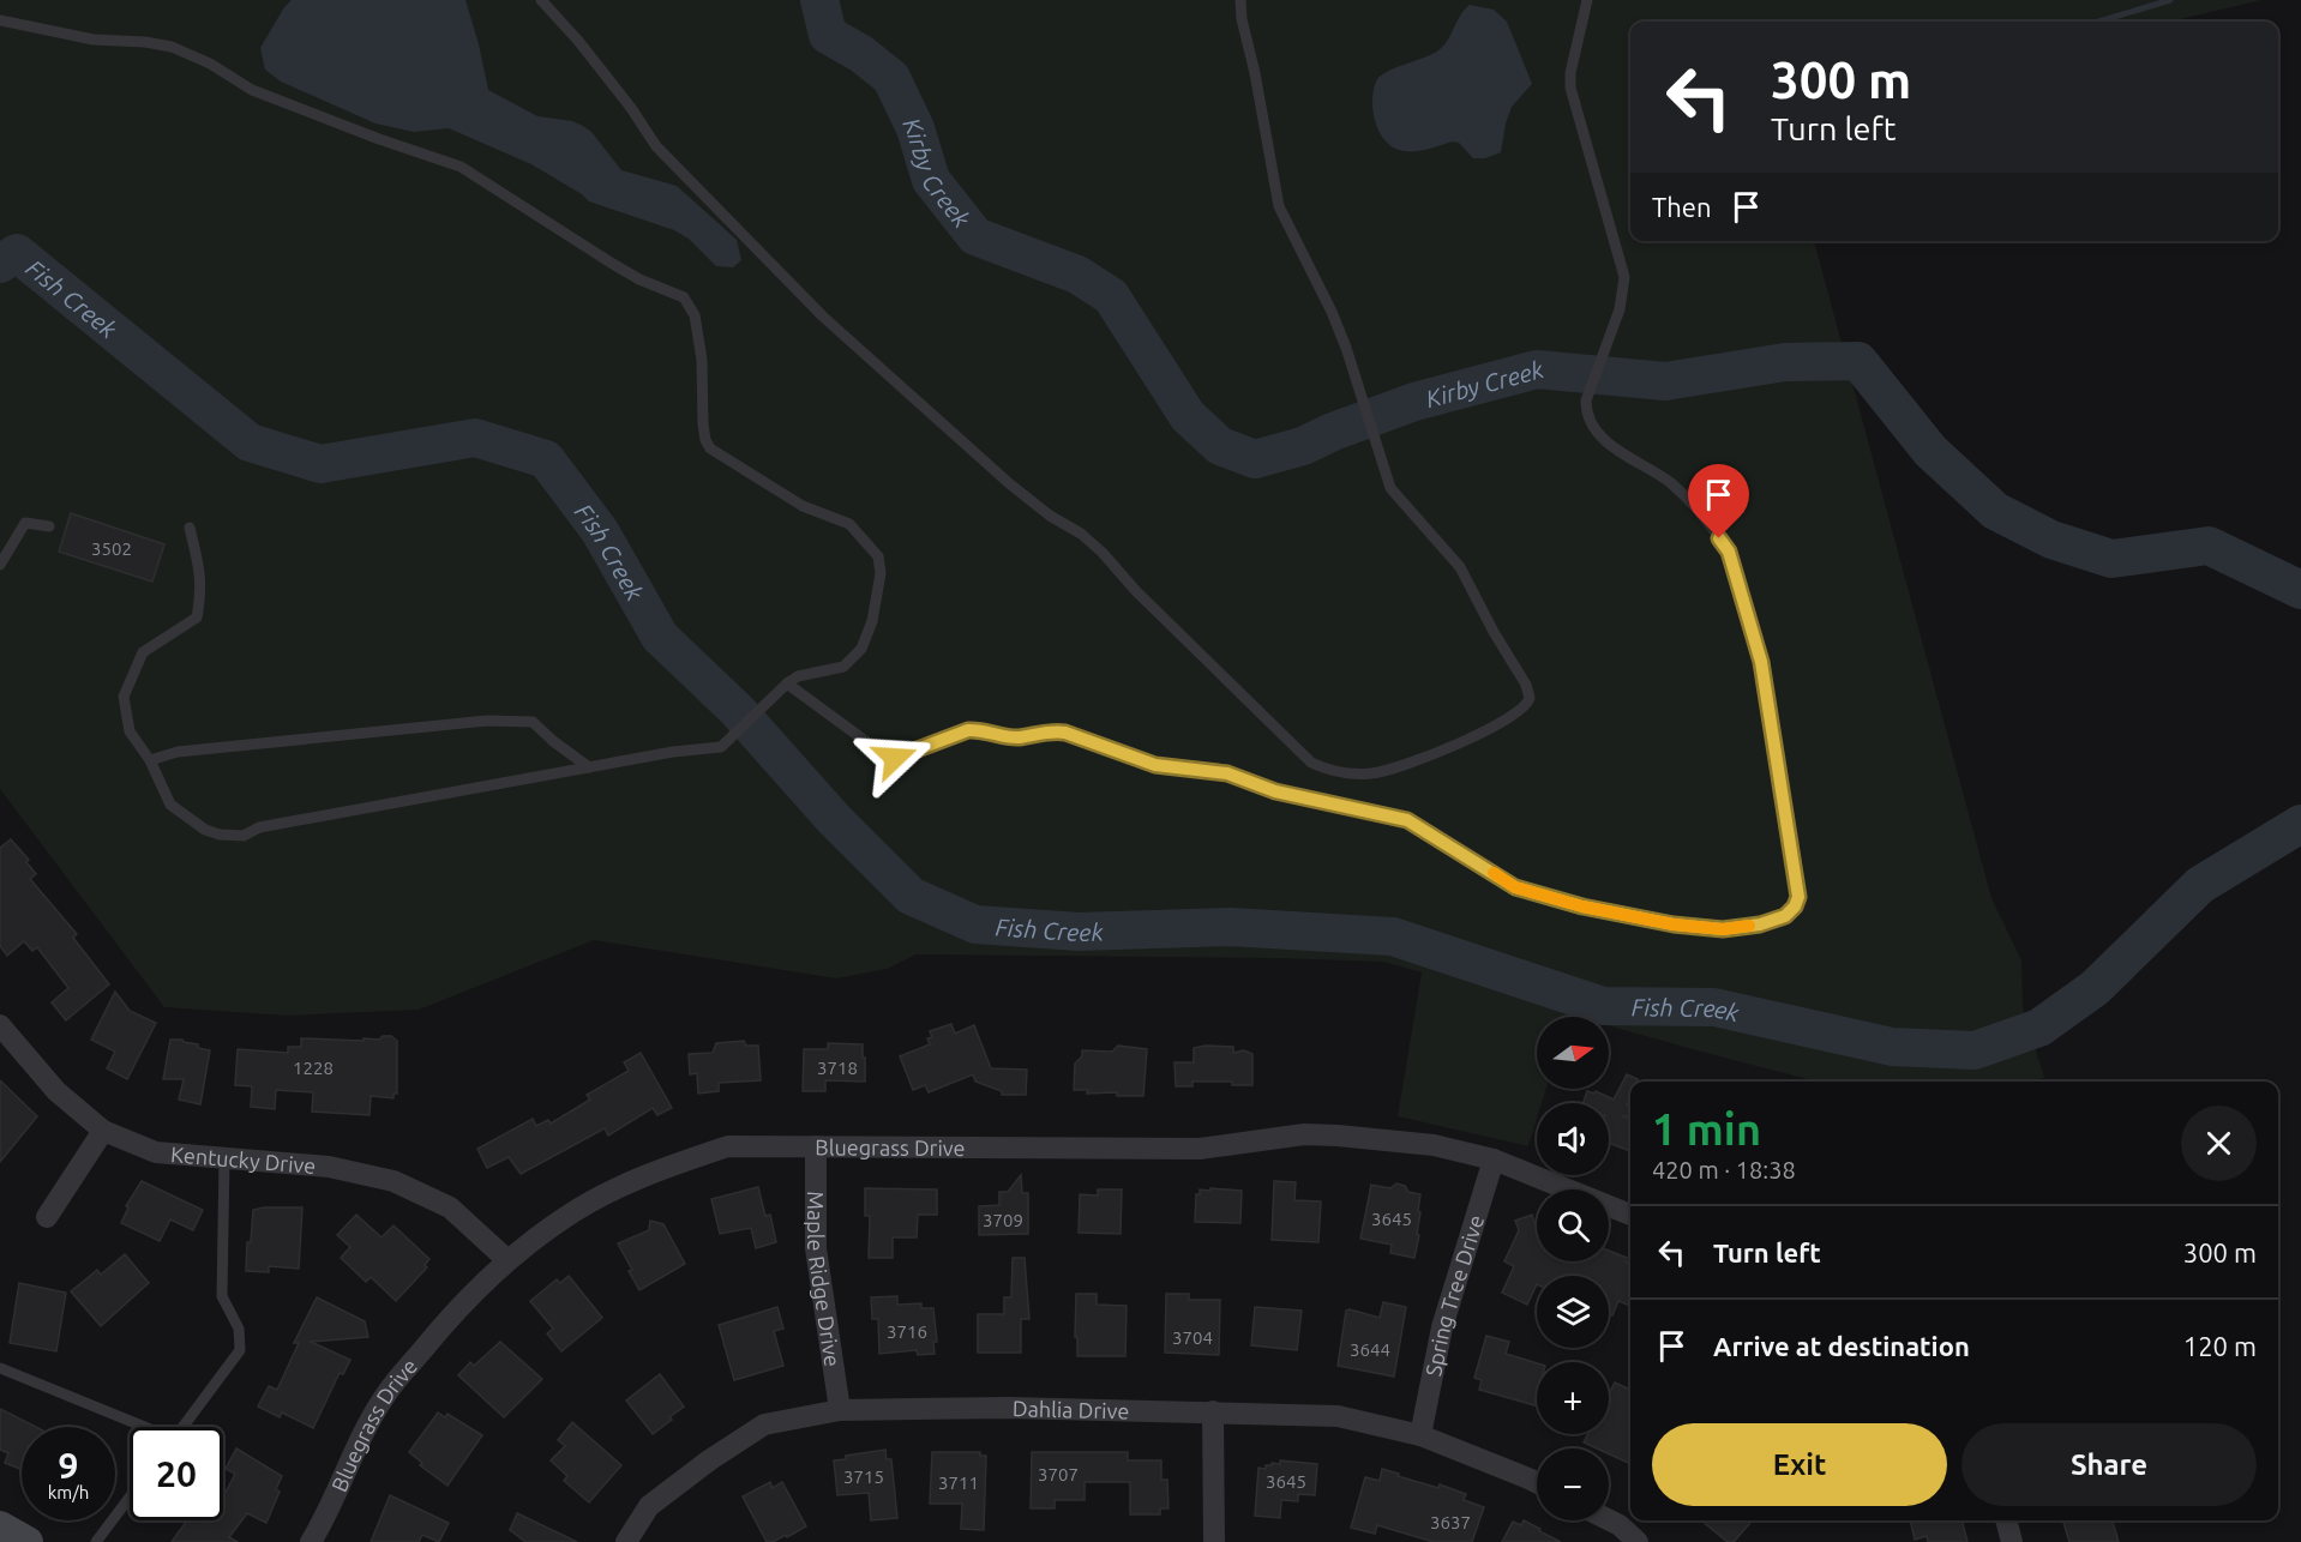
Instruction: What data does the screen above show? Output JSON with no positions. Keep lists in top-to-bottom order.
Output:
{
  "streets": {
    "street": [
      "Bluegrass Drive",
      "Kentucky Drive",
      "Maple Ridge Drive",
      "Spring Tree Drive",
      "Dahlia Drive"
    ]
  },
  "crossings": [
    ["Bluegrass Drive", "Kentucky Drive"],
    ["Bluegrass Drive", "Maple Ridge Drive"],
    ["Bluegrass Drive", "Spring Tree Drive"],
    ["Maple Ridge Drive", "Dahlia Drive"],
    ["Spring Tree Drive", "Dahlia Drive"]
  ],
  "water": ["Kirby Creek", "Fish Creek"],
  "house_numbers": [
    "3502",
    "1228",
    "3718",
    "3645",
    "3709",
    "3716",
    "3704",
    "3644",
    "3707",
    "3715",
    "3645",
    "3711",
    "3637"
  ],
  "north": "right",
  "page": {
    "turn": ["300 m", "Turn left"],
    "then": "Then",
    "map_buttons": ["+", "−"],
    "heading": ["1 min", "420 m · 18:38"],
    "list": [
      {
        "name": "Turn left",
        "value": "300 m"
      },
      {
        "name": "Arrive at destination",
        "value": "120 m"
      }
    ],
    "buttons": ["Exit", "Share"],
    "speed": "9 km/h",
    "limit": "20"
  }
}
